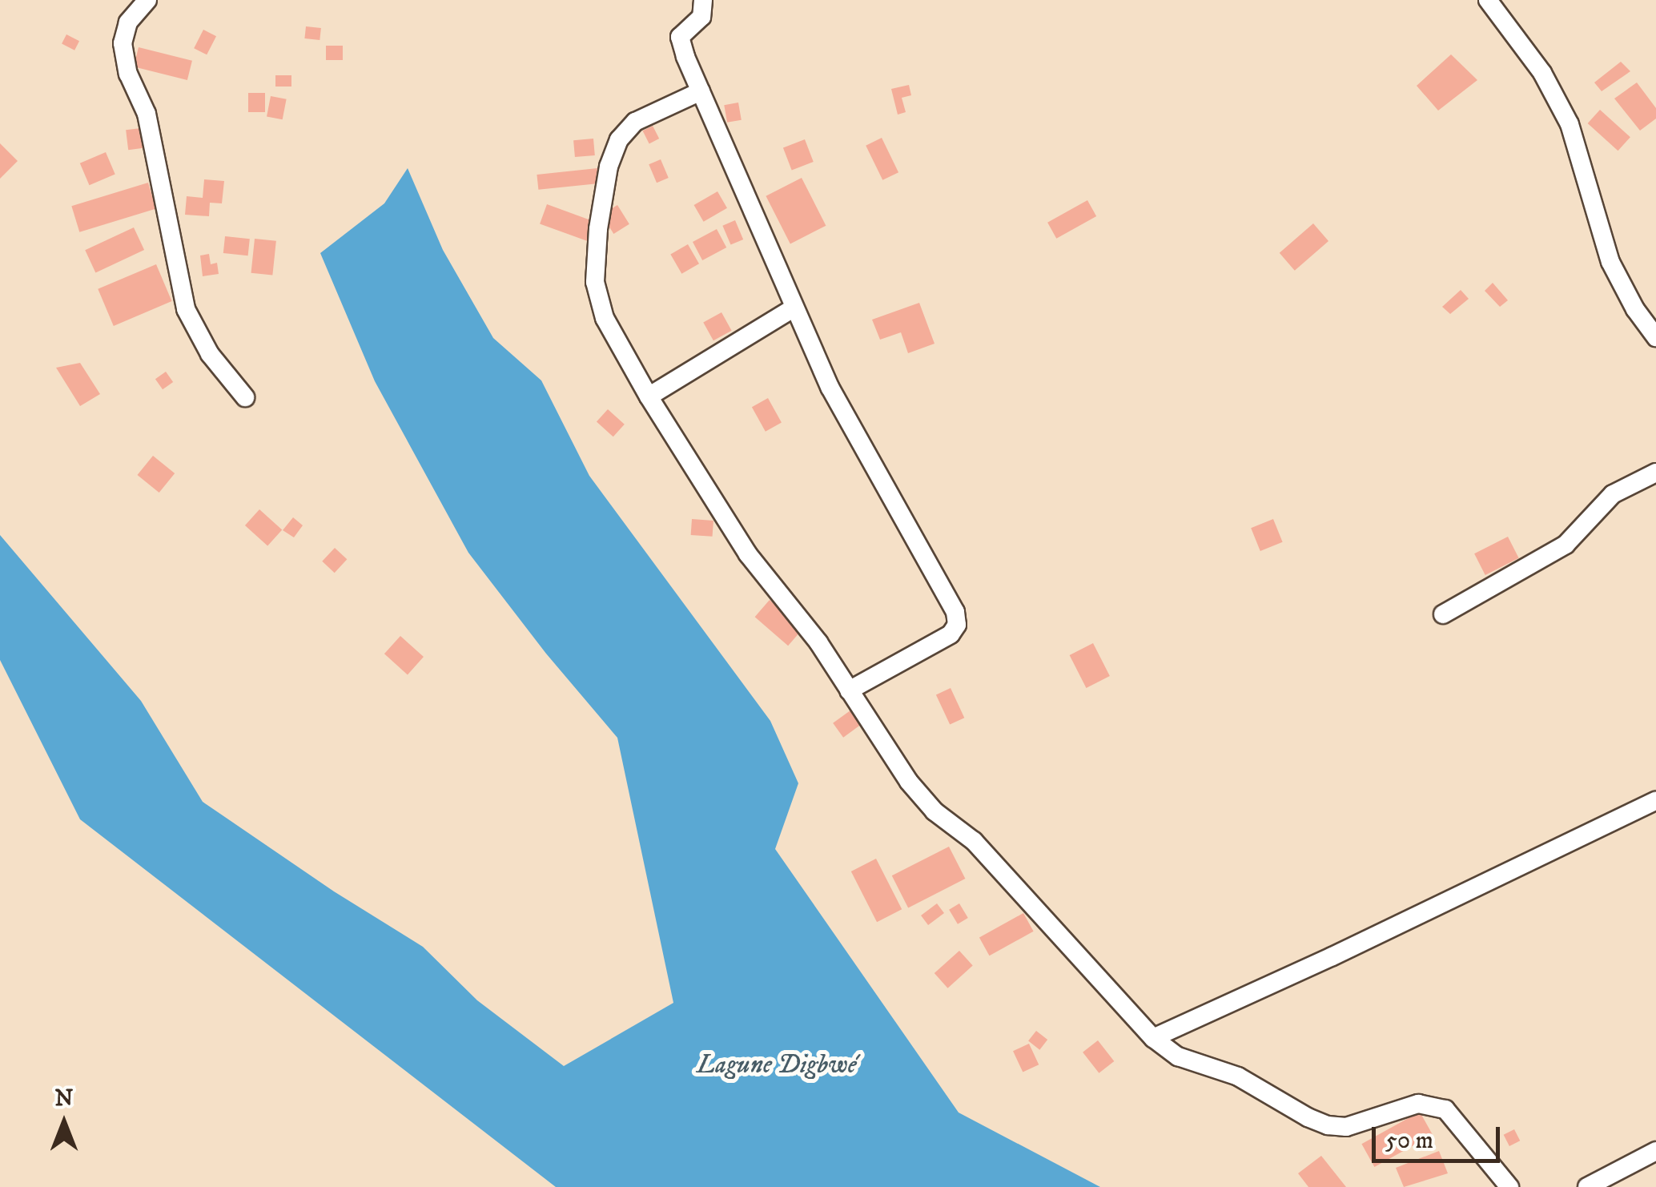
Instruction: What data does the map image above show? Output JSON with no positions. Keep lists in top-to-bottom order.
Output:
{
  "water": ["Lagune Digbwé"],
  "scale_bar": "50 m",
  "north": "top"
}
